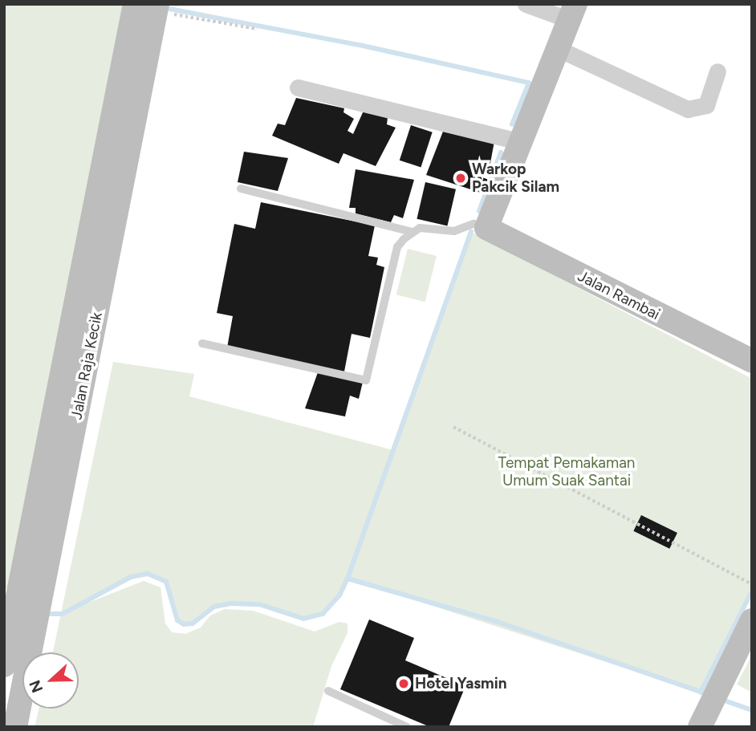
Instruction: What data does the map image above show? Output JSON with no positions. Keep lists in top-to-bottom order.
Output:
{
  "streets": {
    "main road": ["Jalan Rambai", "Jalan Raja Kecik"]
  },
  "parks": ["Tempat Pemakaman Umum Suak Santai"],
  "places": ["Warkop Pakcik Silam", "Hotel Yasmin"],
  "north": "left"
}
